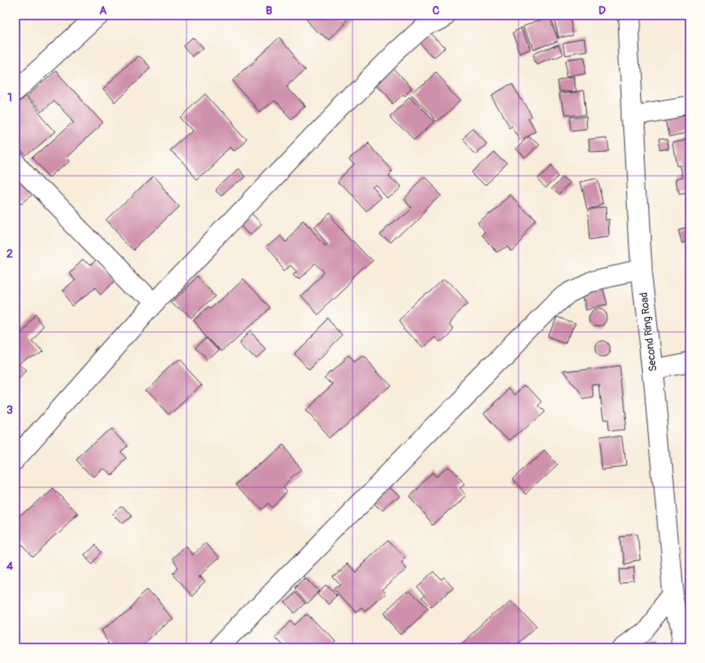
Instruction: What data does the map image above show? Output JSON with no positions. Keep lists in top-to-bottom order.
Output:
{
  "streets": {
    "street": ["Second Ring Road"]
  },
  "grid": {
    "columns": [
      "A",
      "B",
      "C",
      "D"
    ],
    "rows": [
      "1",
      "2",
      "3",
      "4"
    ]
  }
}
